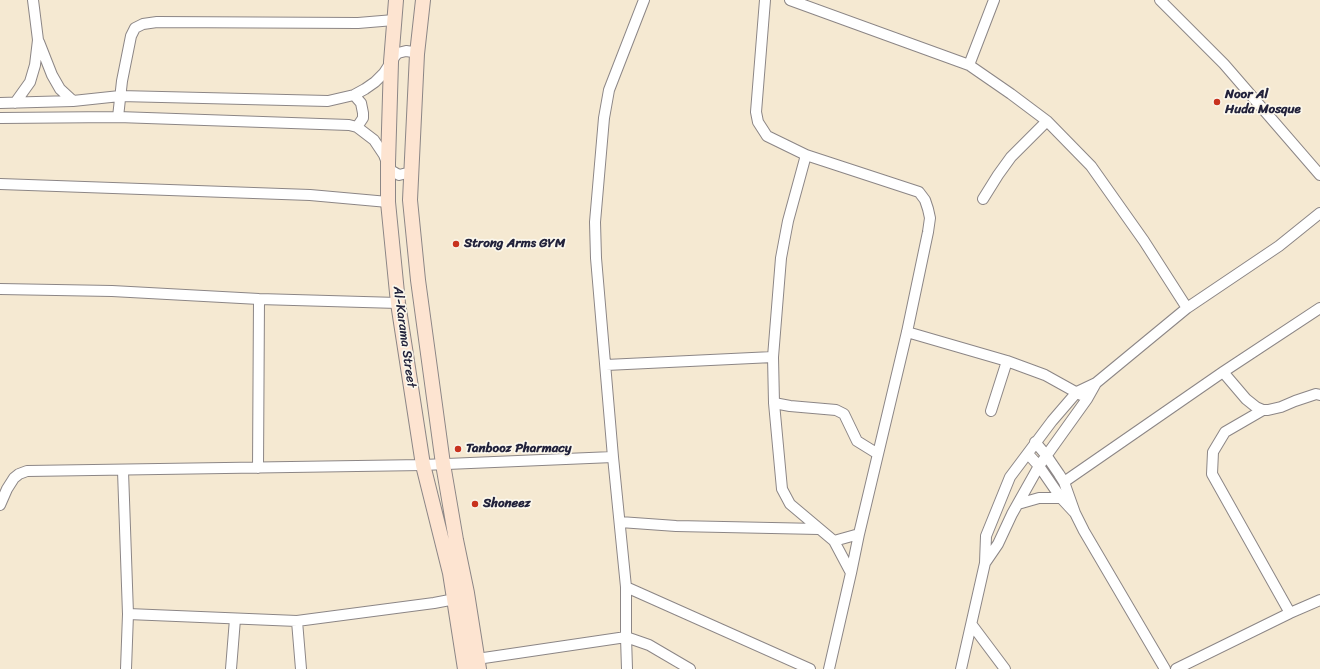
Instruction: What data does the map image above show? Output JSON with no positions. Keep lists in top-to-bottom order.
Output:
{
  "streets": {
    "street": ["Al-Karama Street"]
  },
  "places": [
    "Noor Al Huda Mosque",
    "Strong Arms GYM",
    "Tanbooz Pharmacy",
    "Shoneez"
  ]
}
